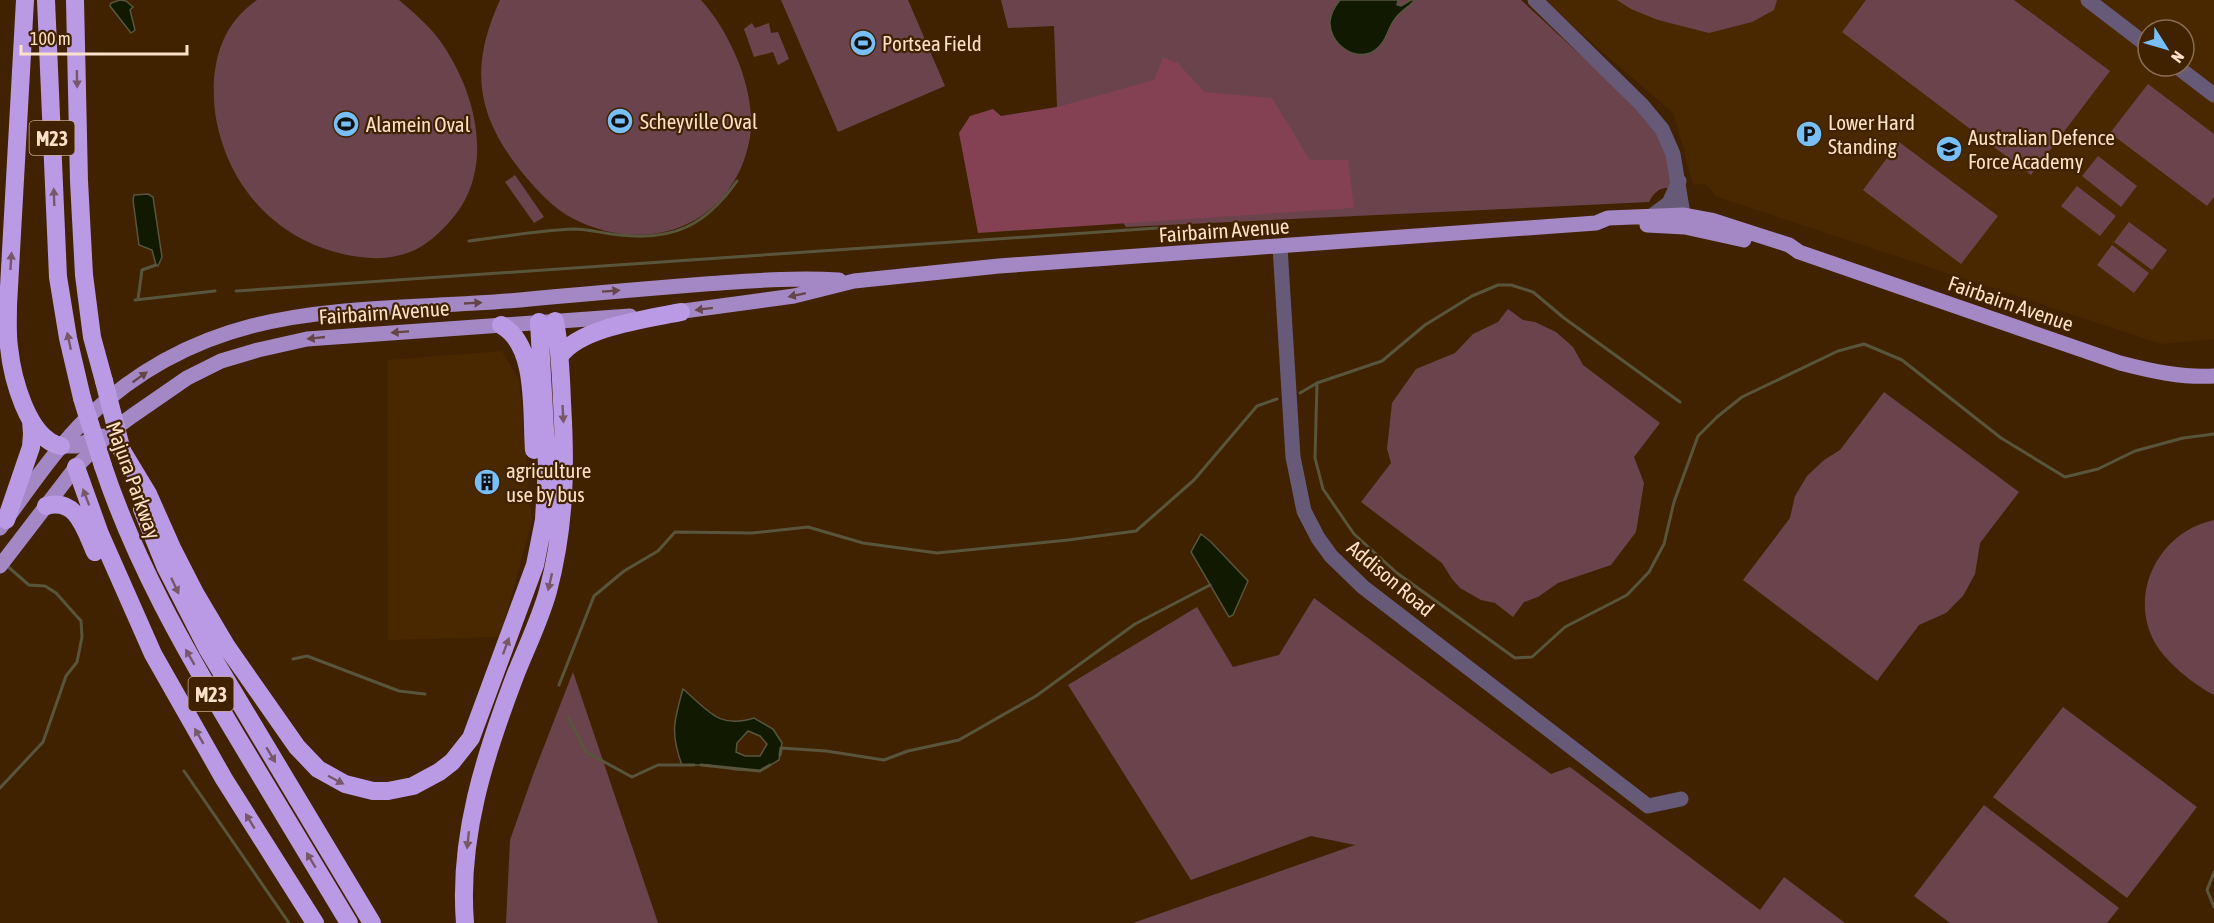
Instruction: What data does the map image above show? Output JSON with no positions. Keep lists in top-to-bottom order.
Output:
{
  "streets": {
    "highway": ["M23", "Majura Parkway"],
    "main road": ["Fairbairn Avenue"],
    "street": ["Addison Road"]
  },
  "crossings": [
    ["Fairbairn Avenue", "Addison Road"]
  ],
  "places": {
    "sports": ["Portsea Field", "Scheyville Oval", "Alamein Oval"],
    "parking": ["Lower Hard Standing"],
    "school or university": ["Australian Defence Force Academy"],
    "building": ["agriculture use by bus"]
  },
  "scale_bar": "100 m",
  "north": "bottom right"
}
